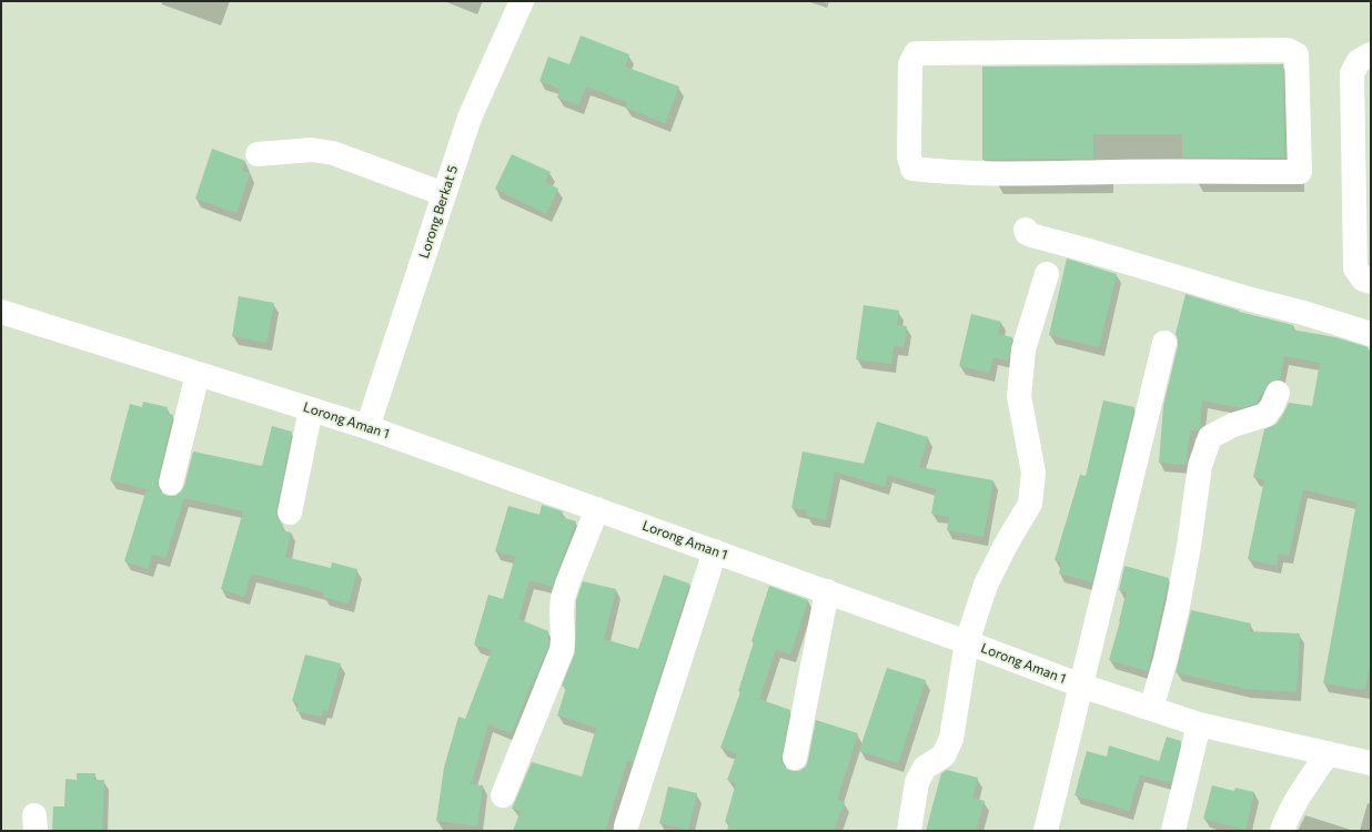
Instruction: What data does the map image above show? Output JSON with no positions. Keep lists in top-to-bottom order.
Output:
{
  "streets": {
    "street": ["Lorong Berkat 5", "Lorong Aman 1"]
  },
  "crossings": [
    ["Lorong Berkat 5", "Lorong Aman 1"]
  ]
}
